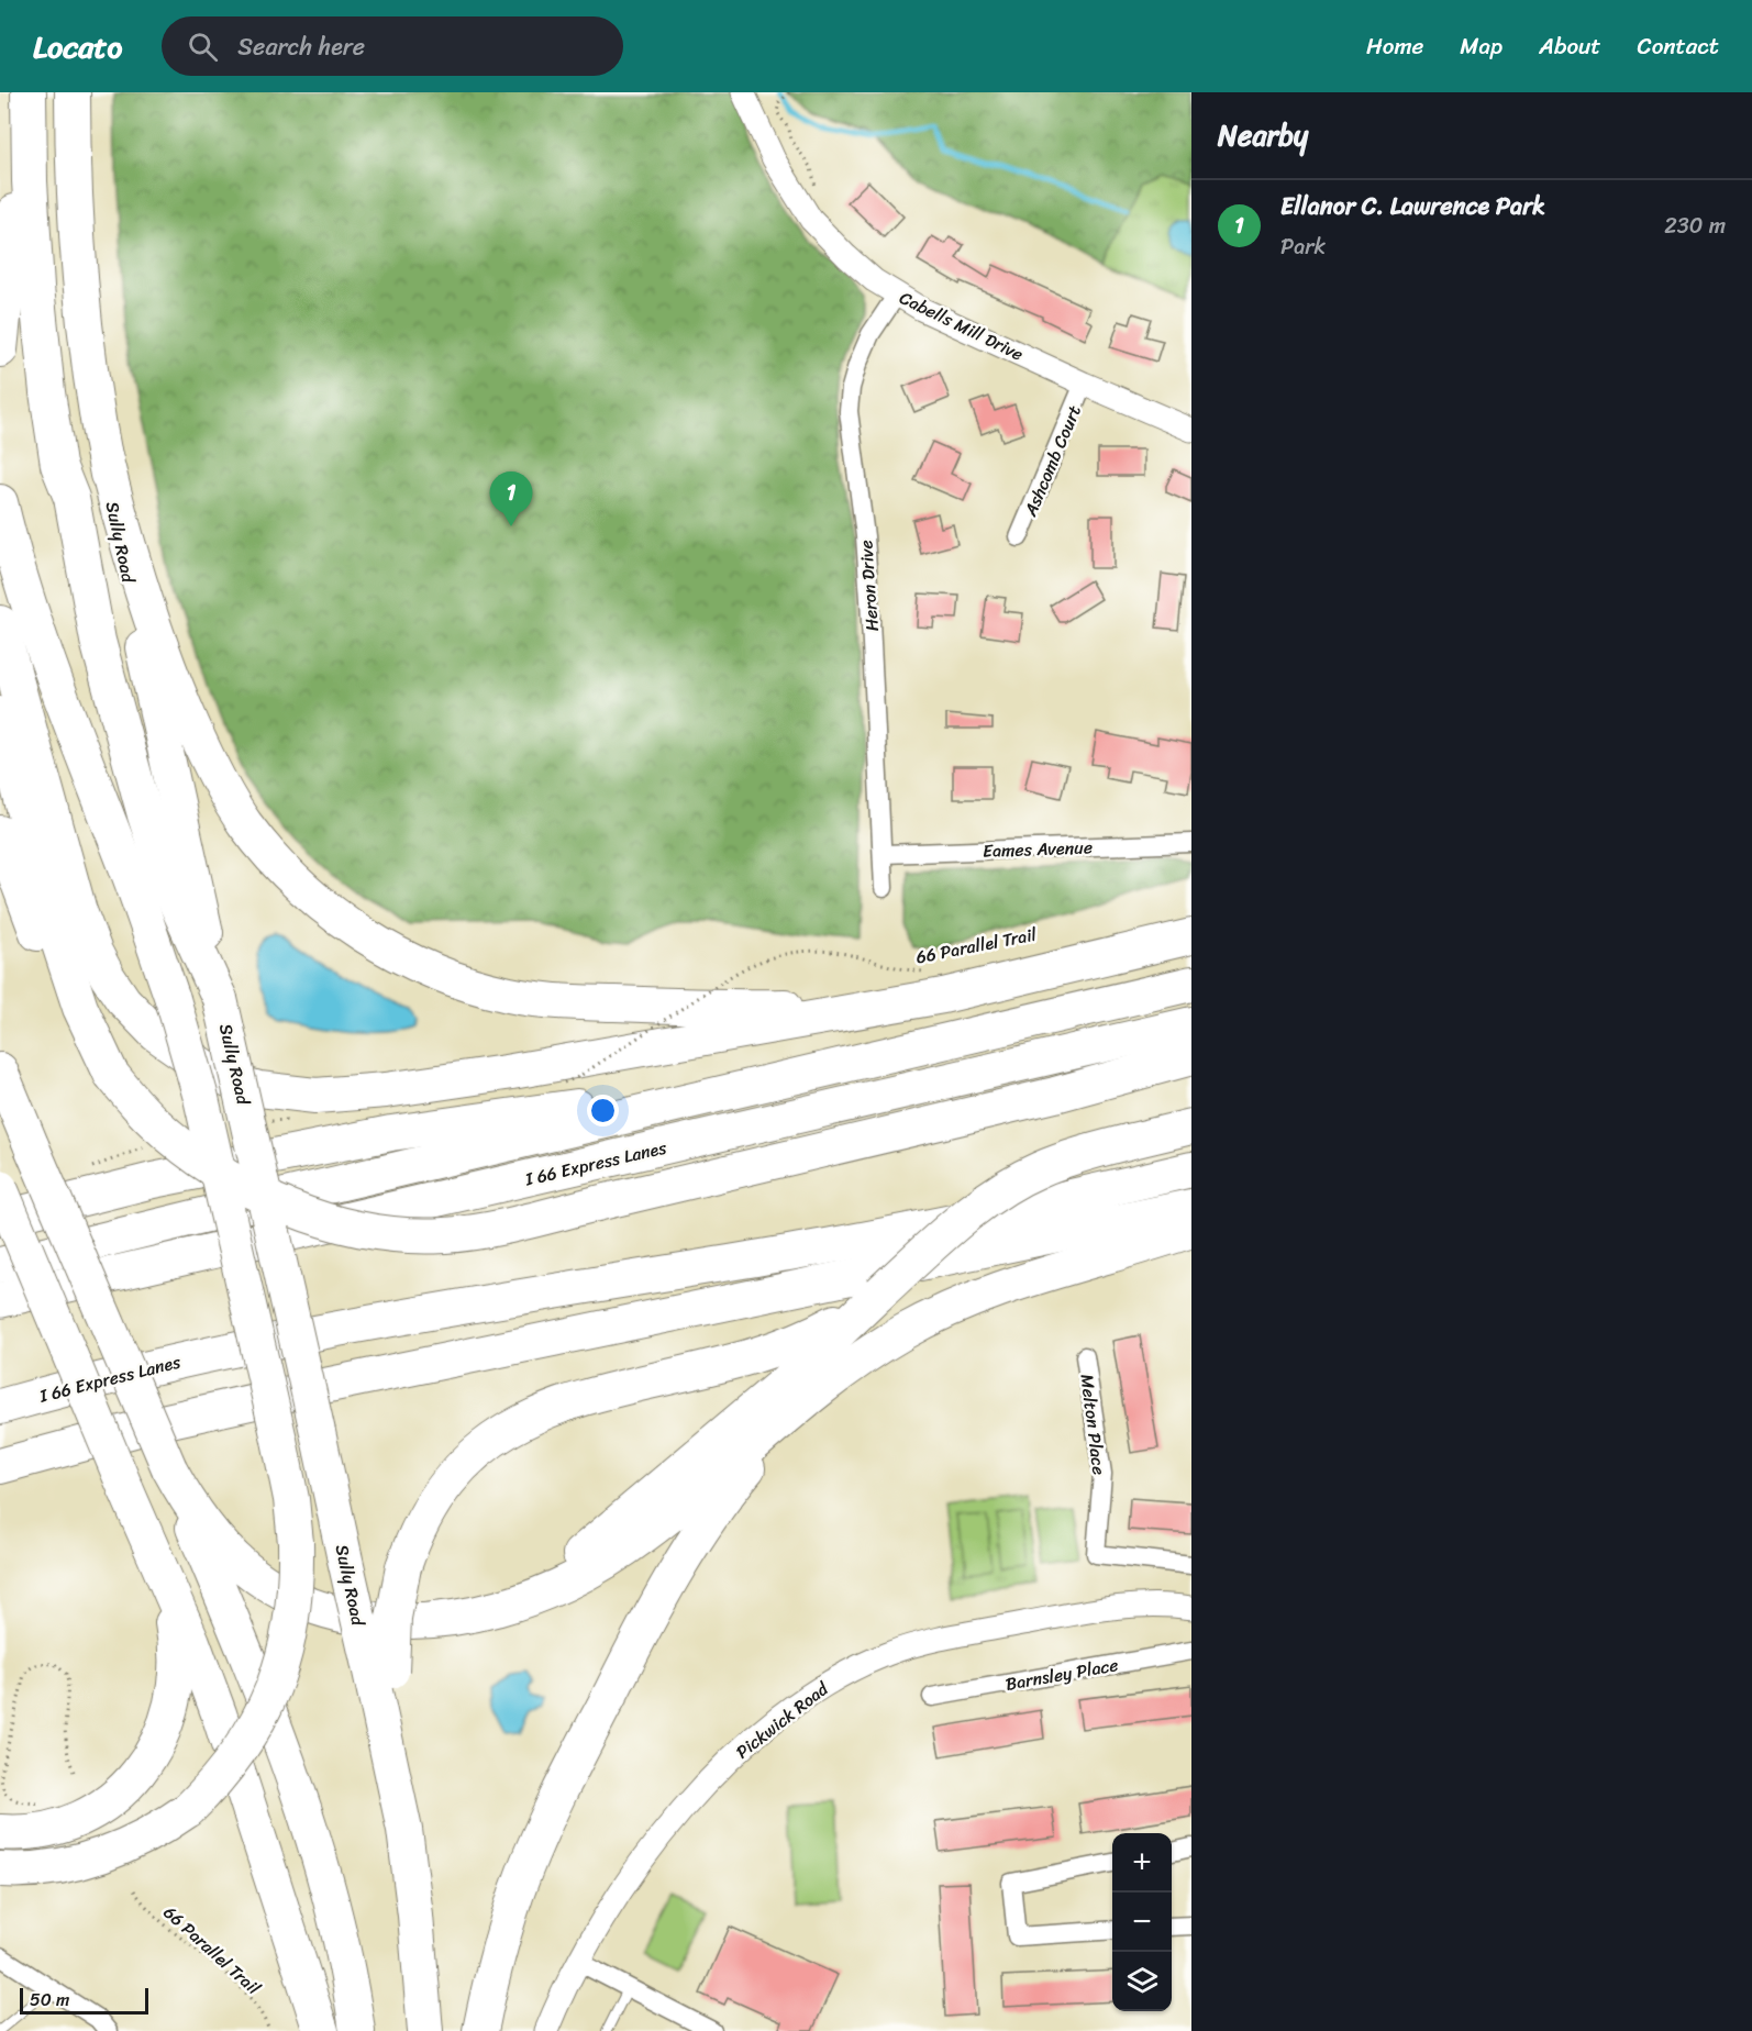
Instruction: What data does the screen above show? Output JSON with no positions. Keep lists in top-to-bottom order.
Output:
{
  "streets": {
    "highway": ["Sully Road", "I 66 Express Lanes"],
    "street": [
      "Cabells Mill Drive",
      "Ashcomb Court",
      "Heron Drive",
      "Eames Avenue",
      "Melton Place",
      "Barnsley Place",
      "Pickwick Road"
    ],
    "path": ["66 Parallel Trail"]
  },
  "crossings": [
    ["Cabells Mill Drive", "Ashcomb Court"],
    ["Cabells Mill Drive", "Heron Drive"],
    ["Heron Drive", "Eames Avenue"]
  ],
  "scale_bar": "50 m",
  "page": {
    "header": "Locato",
    "search": "Search here",
    "nav": [
      "Home",
      "Map",
      "About",
      "Contact"
    ],
    "heading": "Nearby",
    "list": [
      {
        "mark": "1",
        "name": "Ellanor C. Lawrence Park",
        "note": "Park",
        "value": "230 m"
      }
    ],
    "pins": "1",
    "map_buttons": ["+", "−"],
    "scale": "50 m"
  }
}
